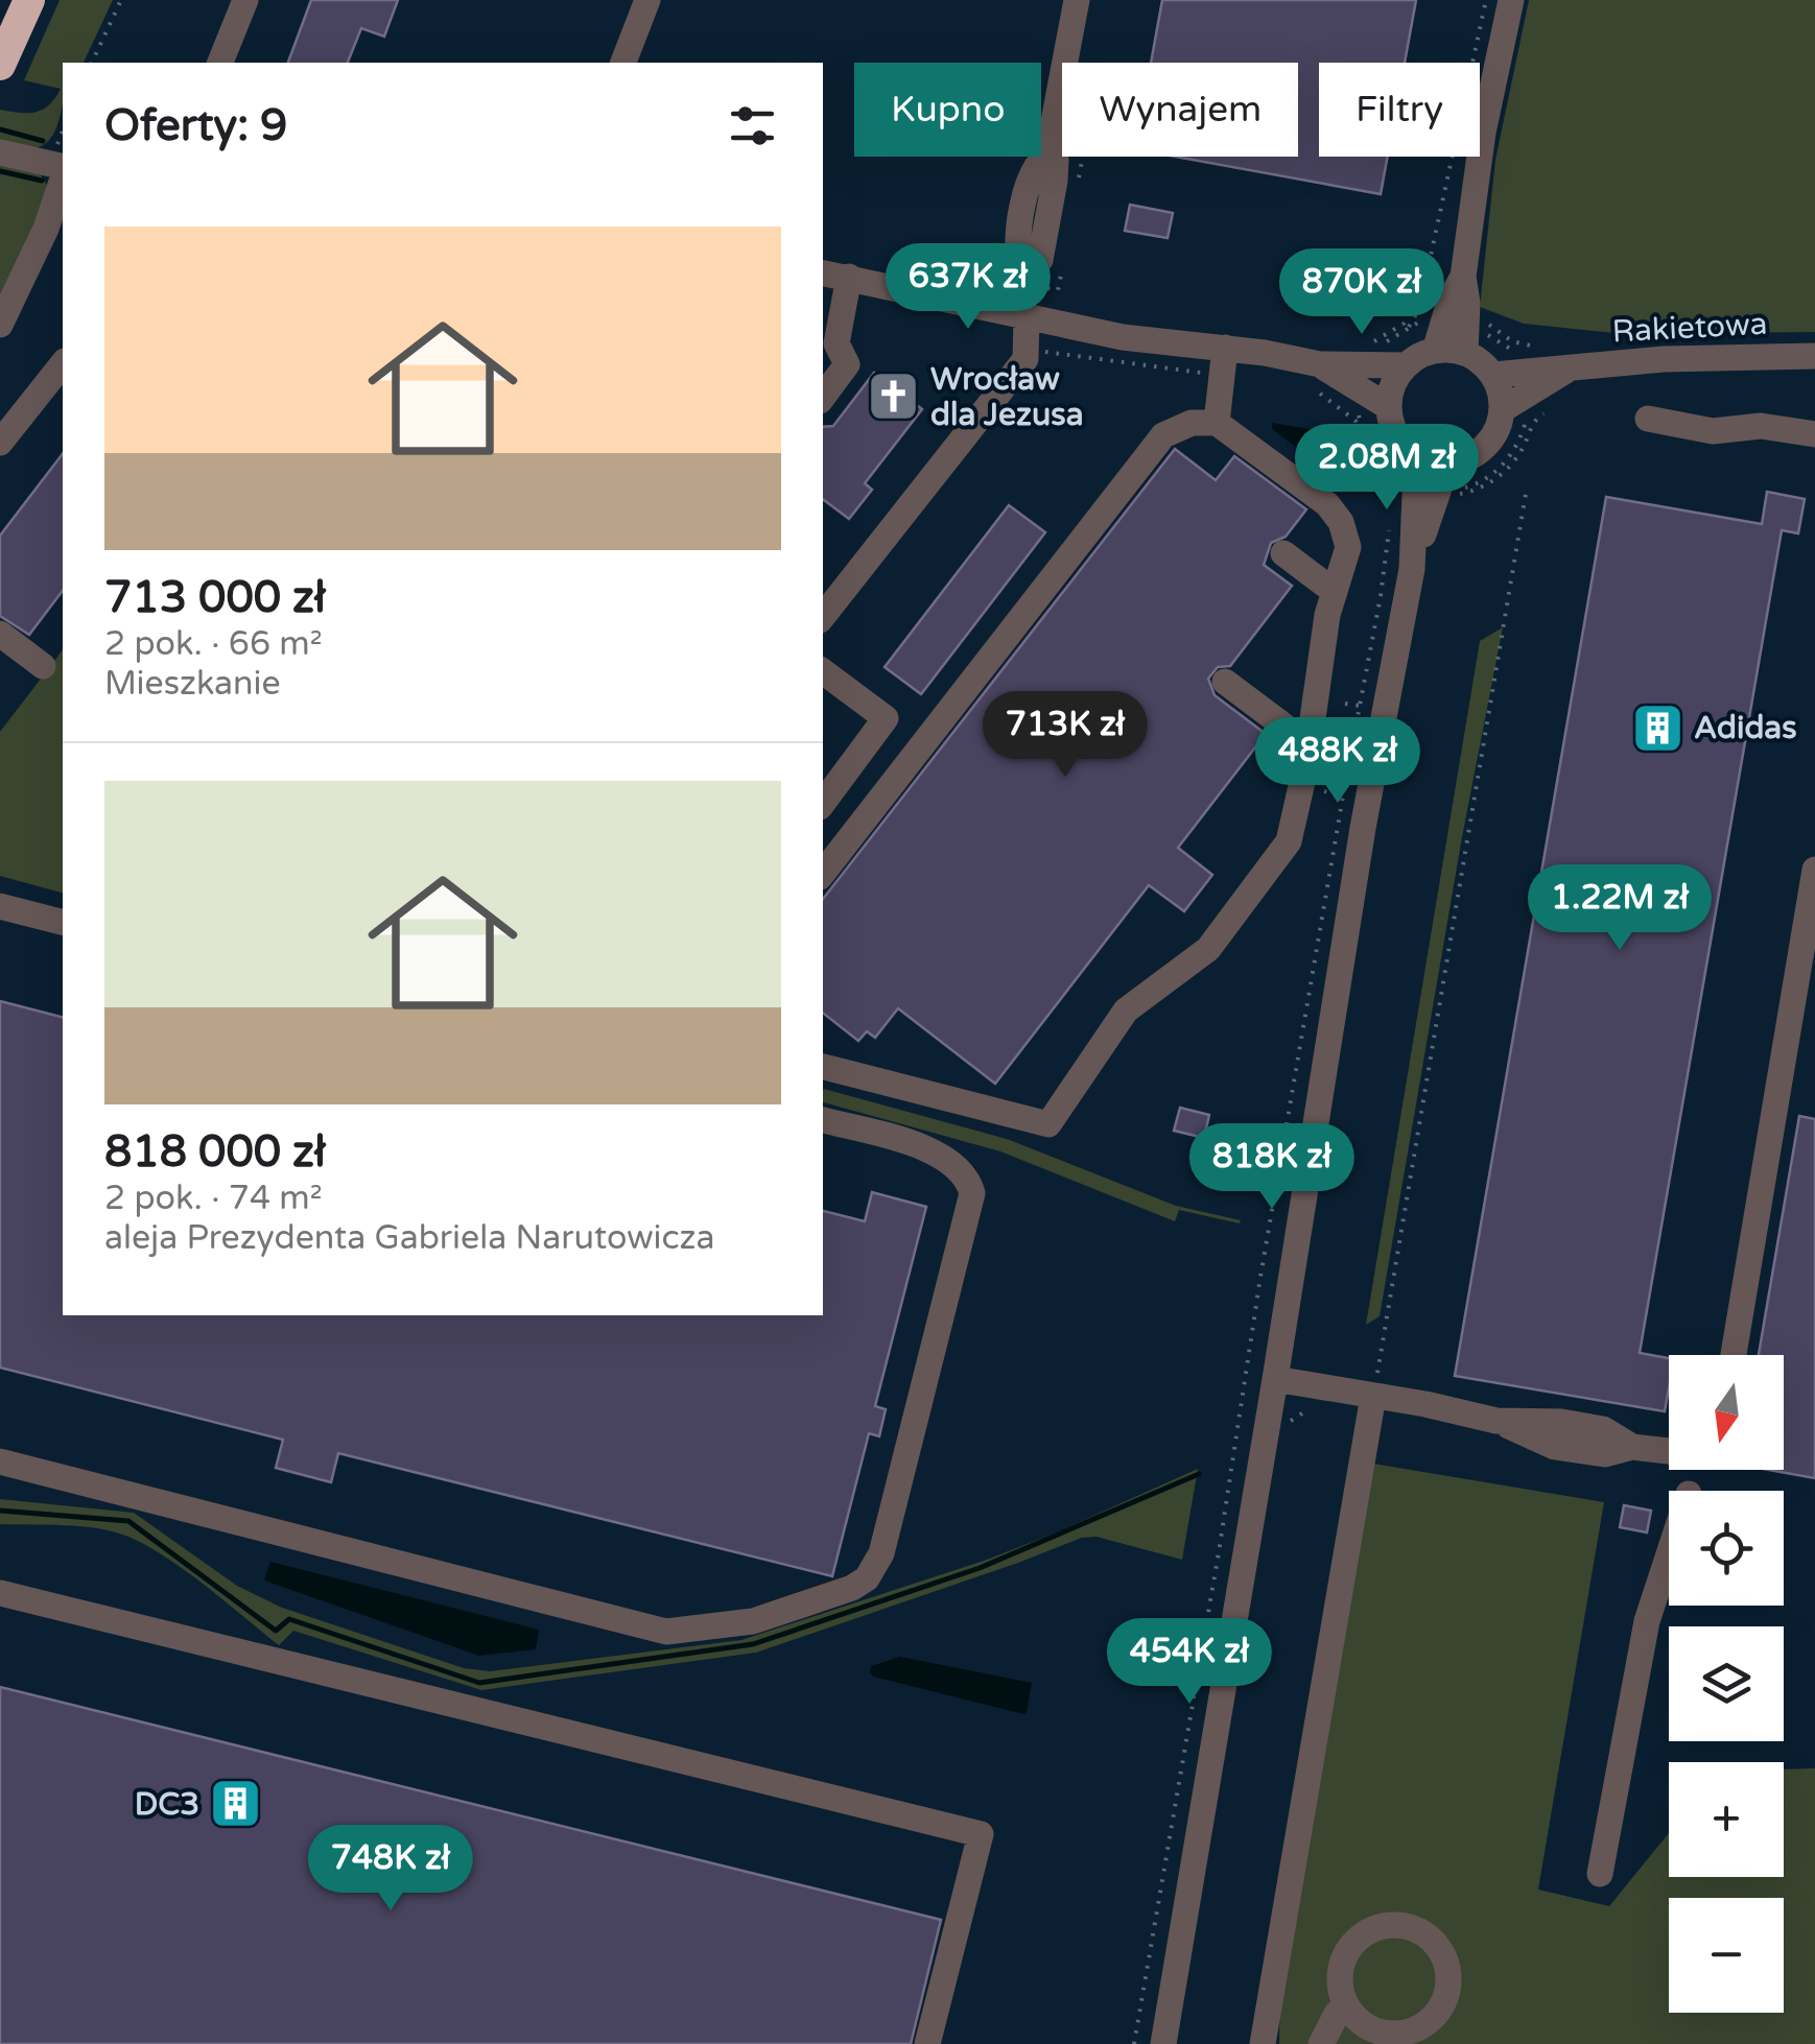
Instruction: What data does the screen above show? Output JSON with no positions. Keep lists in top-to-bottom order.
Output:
{
  "streets": {
    "street": ["Rakietowa"]
  },
  "places": {
    "church": ["Wrocław dla Jezusa"],
    "building": ["Adidas", "DC3"]
  },
  "north": "bottom",
  "page": {
    "chip": ["Kupno", "Wynajem", "Filtry"],
    "heading": "Oferty: 9",
    "list": [
      {
        "name": "713 000 zł",
        "note": "2 pok. · 66 m² · Mieszkanie"
      },
      {
        "name": "818 000 zł",
        "note": "2 pok. · 74 m² · aleja Prezydenta Gabriela Narutowicza"
      }
    ],
    "price": [
      "637K zł",
      "870K zł",
      "2.08M zł",
      "713K zł",
      "488K zł",
      "1.22M zł",
      "818K zł",
      "454K zł",
      "748K zł"
    ],
    "map_buttons": ["+", "−"]
  }
}
